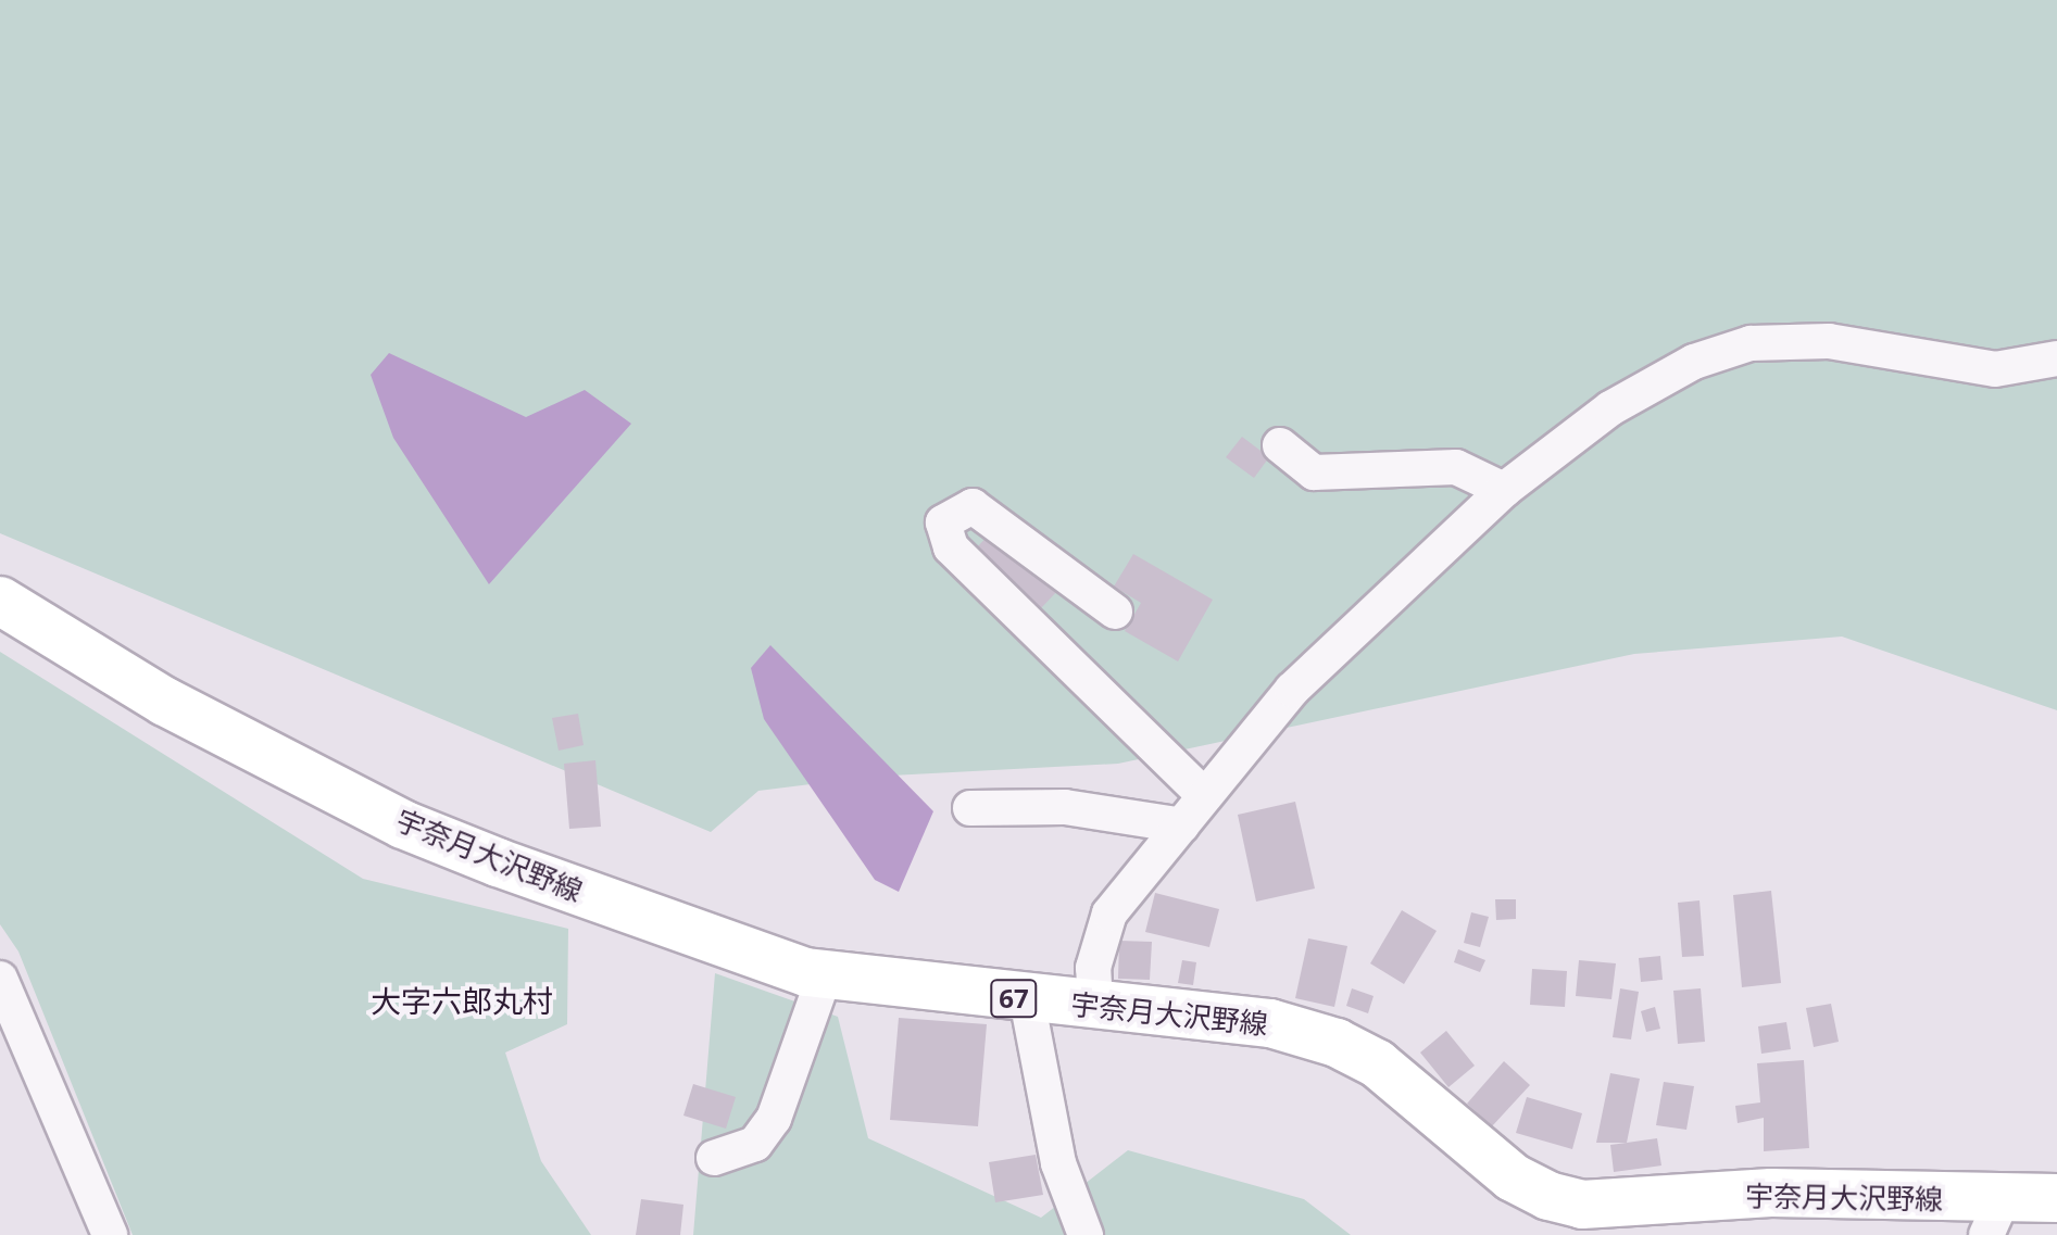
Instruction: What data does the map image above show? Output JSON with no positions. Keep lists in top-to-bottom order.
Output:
{
  "streets": {
    "main road": ["宇奈月大沢野線", "67"]
  },
  "districts": ["大字六郎丸村"]
}
